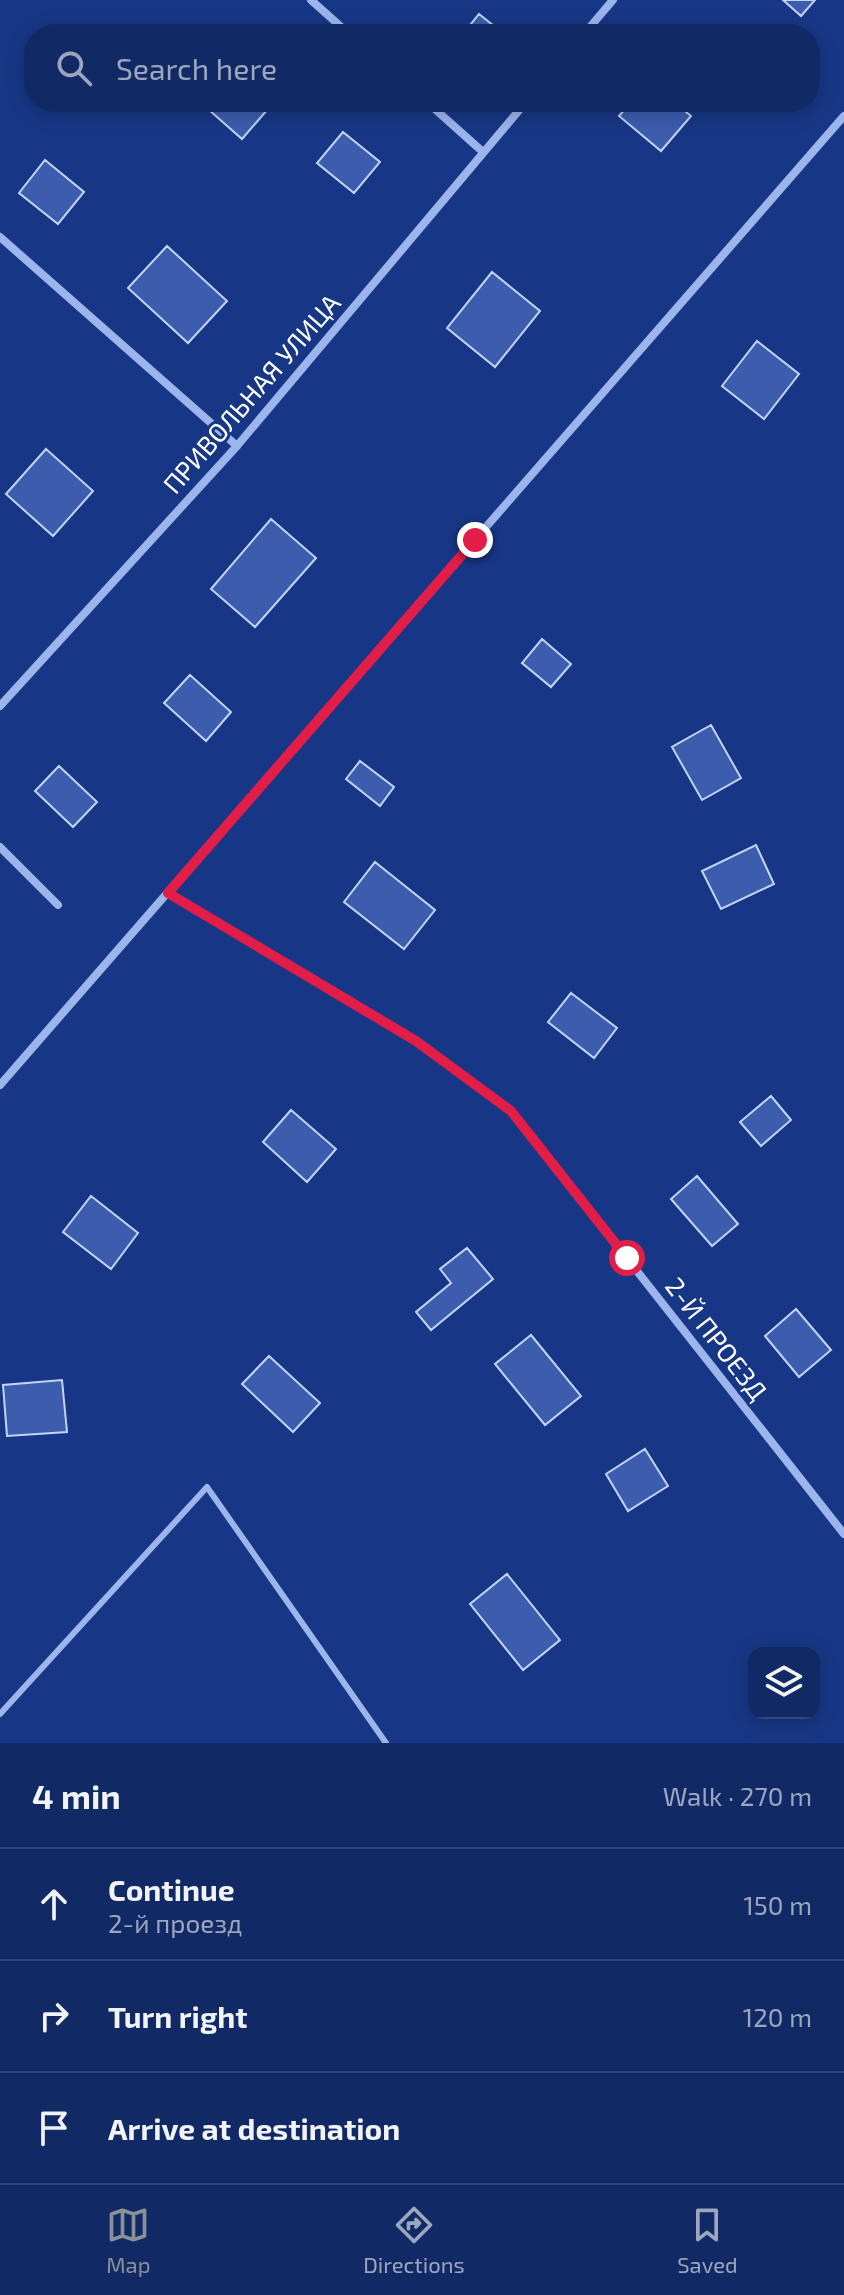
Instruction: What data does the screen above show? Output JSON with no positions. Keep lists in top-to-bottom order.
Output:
{
  "streets": {
    "street": ["ПРИВОЛЬНАЯ УЛИЦА", "2-Й ПРОЕЗД"]
  },
  "page": {
    "search": "Search here",
    "heading": ["4 min", "Walk · 270 m"],
    "list": [
      ["Continue", "2-й проезд", "150 m"],
      ["Turn right", "120 m"],
      "Arrive at destination"
    ],
    "nav": ["Map", "Directions", "Saved"]
  }
}
